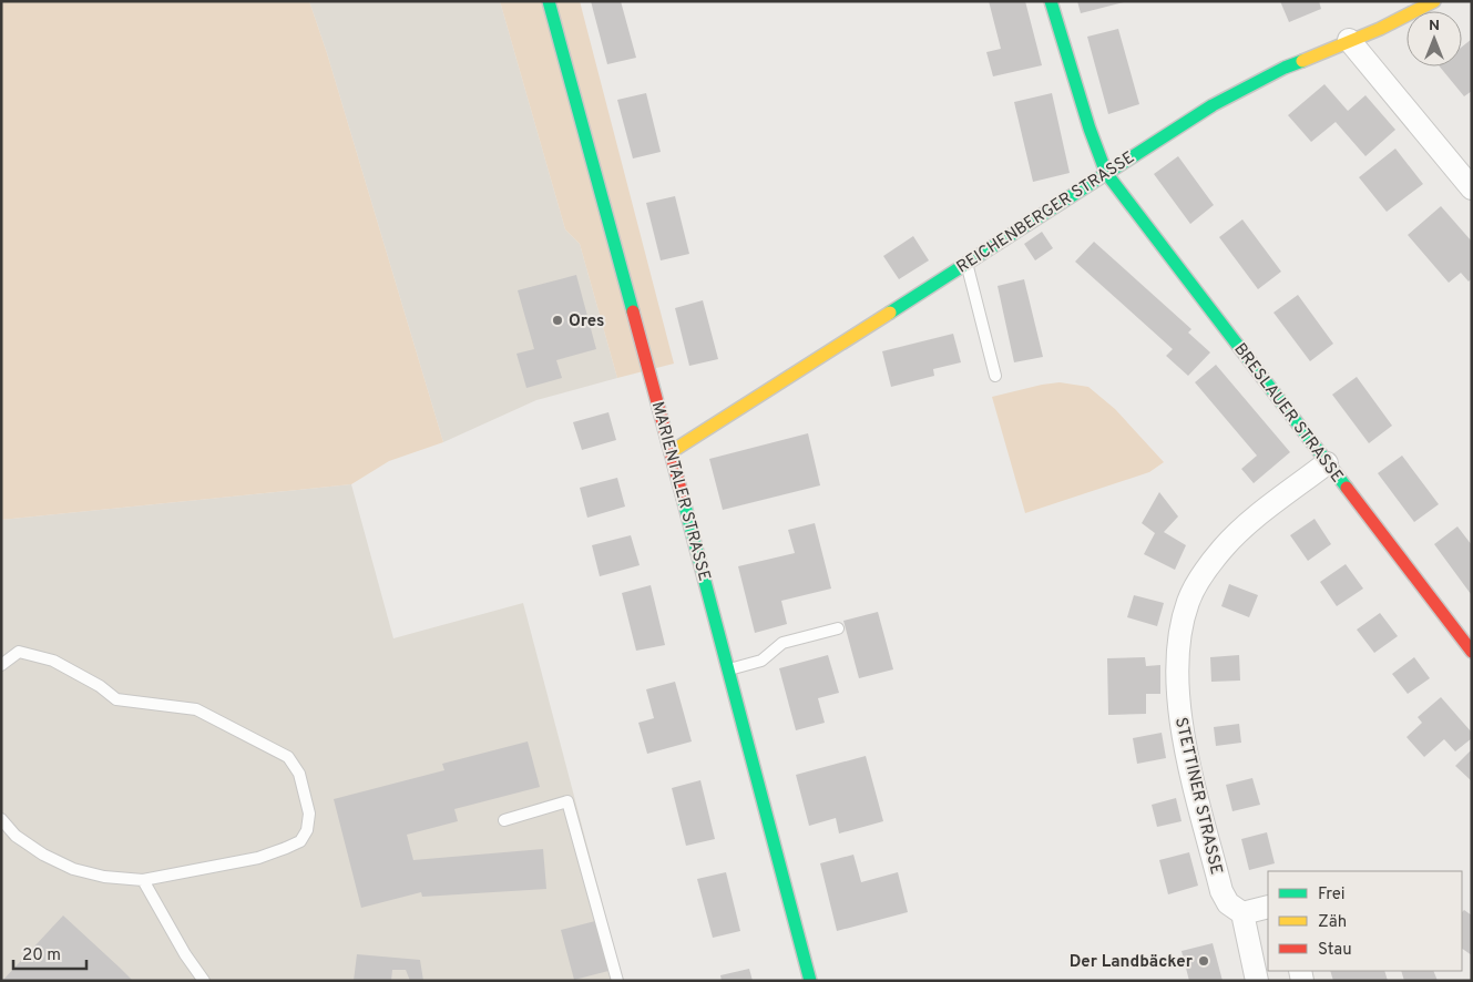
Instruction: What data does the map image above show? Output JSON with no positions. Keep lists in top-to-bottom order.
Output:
{
  "streets": {
    "street": [
      "REICHENBERGER STRASSE",
      "BRESLAUER STRASSE",
      "MARIENTALER STRASSE",
      "STETTINER STRASSE"
    ]
  },
  "crossings": [
    ["REICHENBERGER STRASSE", "BRESLAUER STRASSE"],
    ["REICHENBERGER STRASSE", "MARIENTALER STRASSE"],
    ["BRESLAUER STRASSE", "STETTINER STRASSE"]
  ],
  "places": ["Ores", "Der Landbäcker"],
  "legend": ["Frei", "Zäh", "Stau"],
  "scale_bar": "20 m",
  "north": "top"
}
